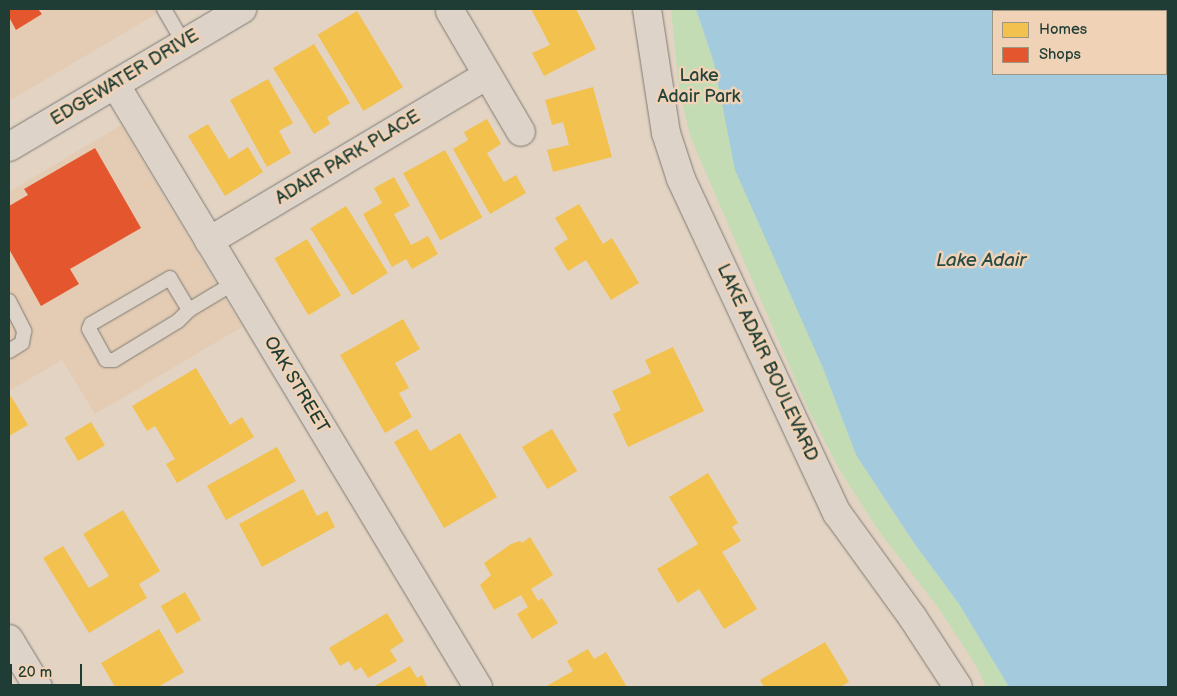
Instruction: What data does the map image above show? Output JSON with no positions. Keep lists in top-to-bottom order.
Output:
{
  "streets": {
    "street": [
      "EDGEWATER DRIVE",
      "ADAIR PARK PLACE",
      "LAKE ADAIR BOULEVARD",
      "OAK STREET"
    ]
  },
  "crossings": [
    ["EDGEWATER DRIVE", "OAK STREET"],
    ["ADAIR PARK PLACE", "OAK STREET"]
  ],
  "water": ["Lake Adair"],
  "parks": ["Lake Adair Park"],
  "legend": ["Homes", "Shops"],
  "scale_bar": "20 m"
}
